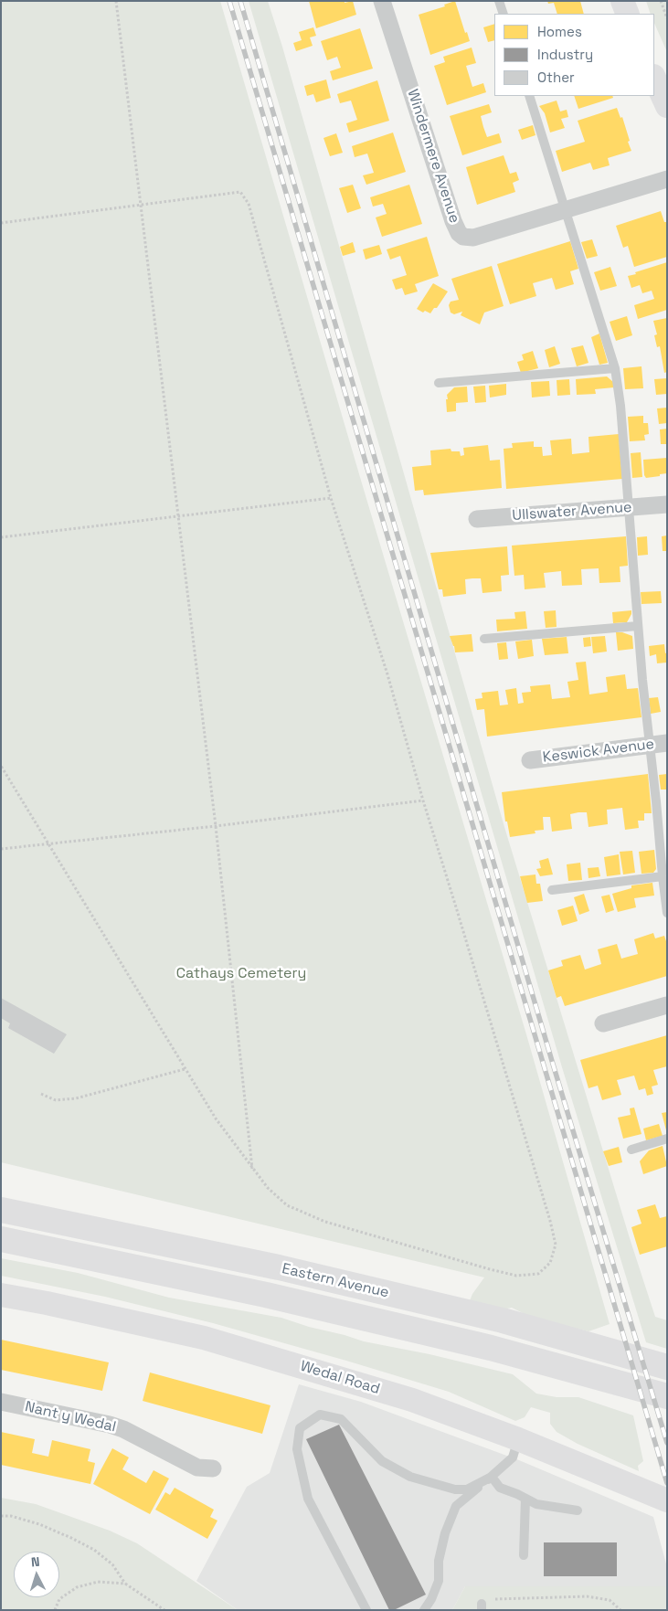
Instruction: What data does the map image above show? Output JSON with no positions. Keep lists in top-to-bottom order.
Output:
{
  "streets": {
    "highway": ["Eastern Avenue"],
    "street": [
      "Windermere Avenue",
      "Ullswater Avenue",
      "Keswick Avenue",
      "Wedal Road",
      "Nant y Wedal"
    ]
  },
  "parks": ["Cathays Cemetery"],
  "legend": ["Homes", "Industry", "Other"],
  "north": "top"
}
